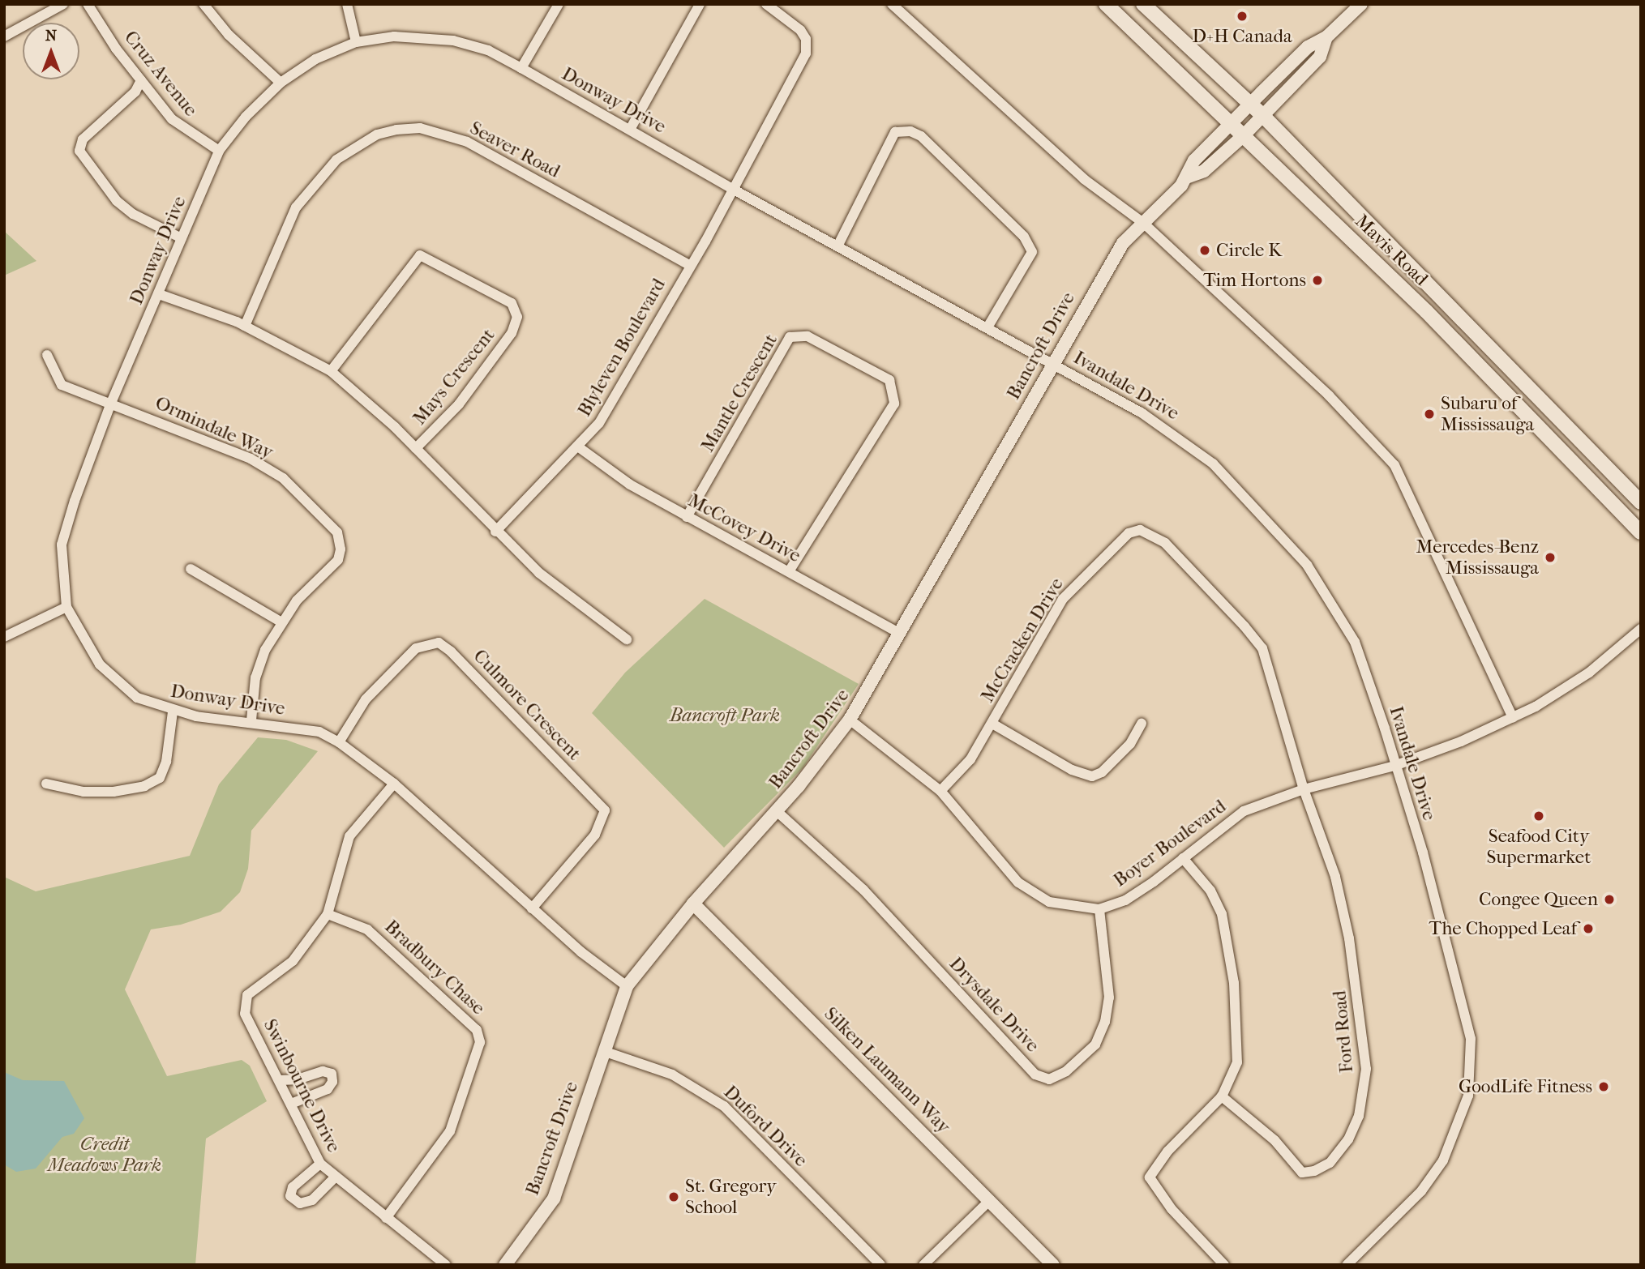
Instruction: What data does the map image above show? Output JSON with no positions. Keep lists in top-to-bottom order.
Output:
{
  "streets": {
    "main road": ["Mavis Road"],
    "street": [
      "Cruz Avenue",
      "Donway Drive",
      "Seaver Road",
      "Bancroft Drive",
      "Blyleven Boulevard",
      "Mays Crescent",
      "Ivandale Drive",
      "Mantle Crescent",
      "Ormindale Way",
      "McCovey Drive",
      "McCracken Drive",
      "Culmore Crescent",
      "Boyer Boulevard",
      "Bradbury Chase",
      "Drysdale Drive",
      "Ford Road",
      "Silken Laumann Way",
      "Swinbourne Drive",
      "Duford Drive"
    ]
  },
  "crossings": [
    ["Cruz Avenue", "Donway Drive"],
    ["Donway Drive", "Bancroft Drive"],
    ["Donway Drive", "Blyleven Boulevard"],
    ["Donway Drive", "Ivandale Drive"],
    ["Donway Drive", "Ormindale Way"],
    ["Donway Drive", "Culmore Crescent"],
    ["Donway Drive", "Swinbourne Drive"],
    ["Seaver Road", "Blyleven Boulevard"],
    ["Mavis Road", "Bancroft Drive"],
    ["Bancroft Drive", "Ivandale Drive"],
    ["Bancroft Drive", "McCovey Drive"],
    ["Bancroft Drive", "Boyer Boulevard"],
    ["Bancroft Drive", "Drysdale Drive"],
    ["Bancroft Drive", "Silken Laumann Way"],
    ["Bancroft Drive", "Duford Drive"],
    ["Blyleven Boulevard", "McCovey Drive"],
    ["Ivandale Drive", "Boyer Boulevard"],
    ["Mantle Crescent", "McCovey Drive"],
    ["McCracken Drive", "Boyer Boulevard"],
    ["McCracken Drive", "Ford Road"],
    ["Boyer Boulevard", "Drysdale Drive"],
    ["Boyer Boulevard", "Ford Road"],
    ["Bradbury Chase", "Swinbourne Drive"]
  ],
  "parks": ["Bancroft Park", "Credit Meadows Park"],
  "places": [
    "D+H Canada",
    "Circle K",
    "Tim Hortons",
    "Subaru of Mississauga",
    "Mercedes-Benz Mississauga",
    "Seafood City Supermarket",
    "Congee Queen",
    "The Chopped Leaf",
    "GoodLife Fitness",
    "St. Gregory School"
  ],
  "north": "top"
}
